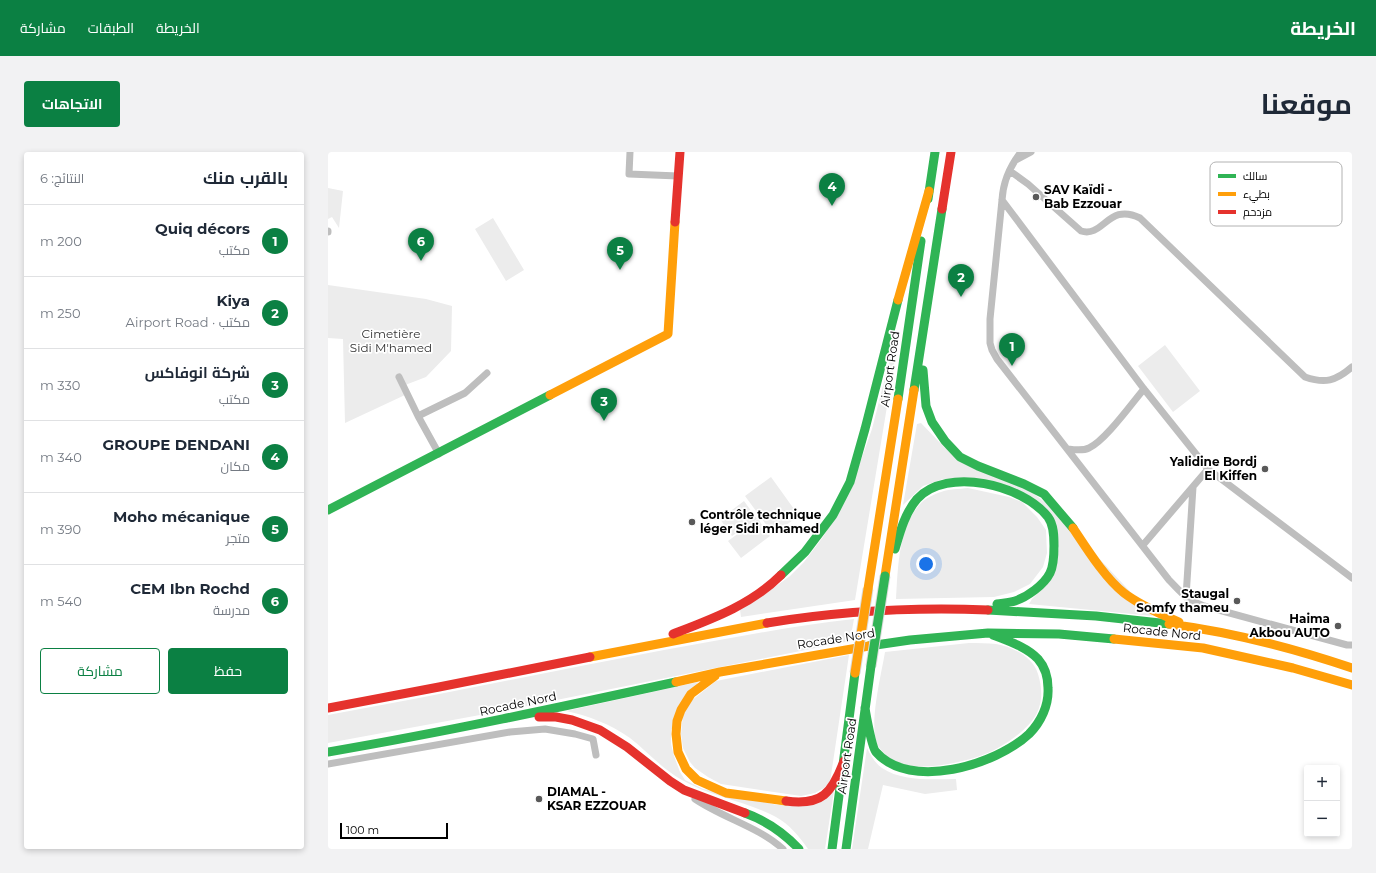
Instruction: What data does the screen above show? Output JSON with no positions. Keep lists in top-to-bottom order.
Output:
{
  "streets": {
    "main road": ["Airport Road", "Rocade Nord"]
  },
  "parks": ["Cimetière Sidi M'hamed"],
  "places": [
    "SAV Kaïdi - Bab Ezzouar",
    "Yalidine Bordj El Kiffen",
    "Contrôle technique léger Sidi mhamed",
    "Staugal Somfy thameu",
    "Haima Akbou AUTO",
    "DIAMAL - KSAR EZZOUAR"
  ],
  "legend": ["سالك", "بطيء", "مزدحم"],
  "scale_bar": "100 m",
  "page": {
    "header": "الخريطة",
    "nav": ["الخريطة", "الطبقات", "مشاركة"],
    "title": "موقعنا",
    "buttons": [
      "الاتجاهات",
      ["حفظ", "مشاركة"]
    ],
    "heading": ["بالقرب منك", "النتائج: 6"],
    "pins": [
      "4",
      "6",
      "5",
      "2",
      "1",
      "3"
    ],
    "list": [
      {
        "mark": "1",
        "name": "Quiq décors",
        "note": "مكتب",
        "value": "200 m"
      },
      {
        "mark": "2",
        "name": "Kiya",
        "note": "مكتب · Airport Road",
        "value": "250 m"
      },
      {
        "mark": "3",
        "name": "شركة انوفاكس",
        "note": "مكتب",
        "value": "330 m"
      },
      {
        "mark": "4",
        "name": "GROUPE DENDANI",
        "note": "مكان",
        "value": "340 m"
      },
      {
        "mark": "5",
        "name": "Moho mécanique",
        "note": "متجر",
        "value": "390 m"
      },
      {
        "mark": "6",
        "name": "CEM Ibn Rochd",
        "note": "مدرسة",
        "value": "540 m"
      }
    ],
    "map_buttons": ["+", "−"],
    "scale": "100 m"
  }
}
